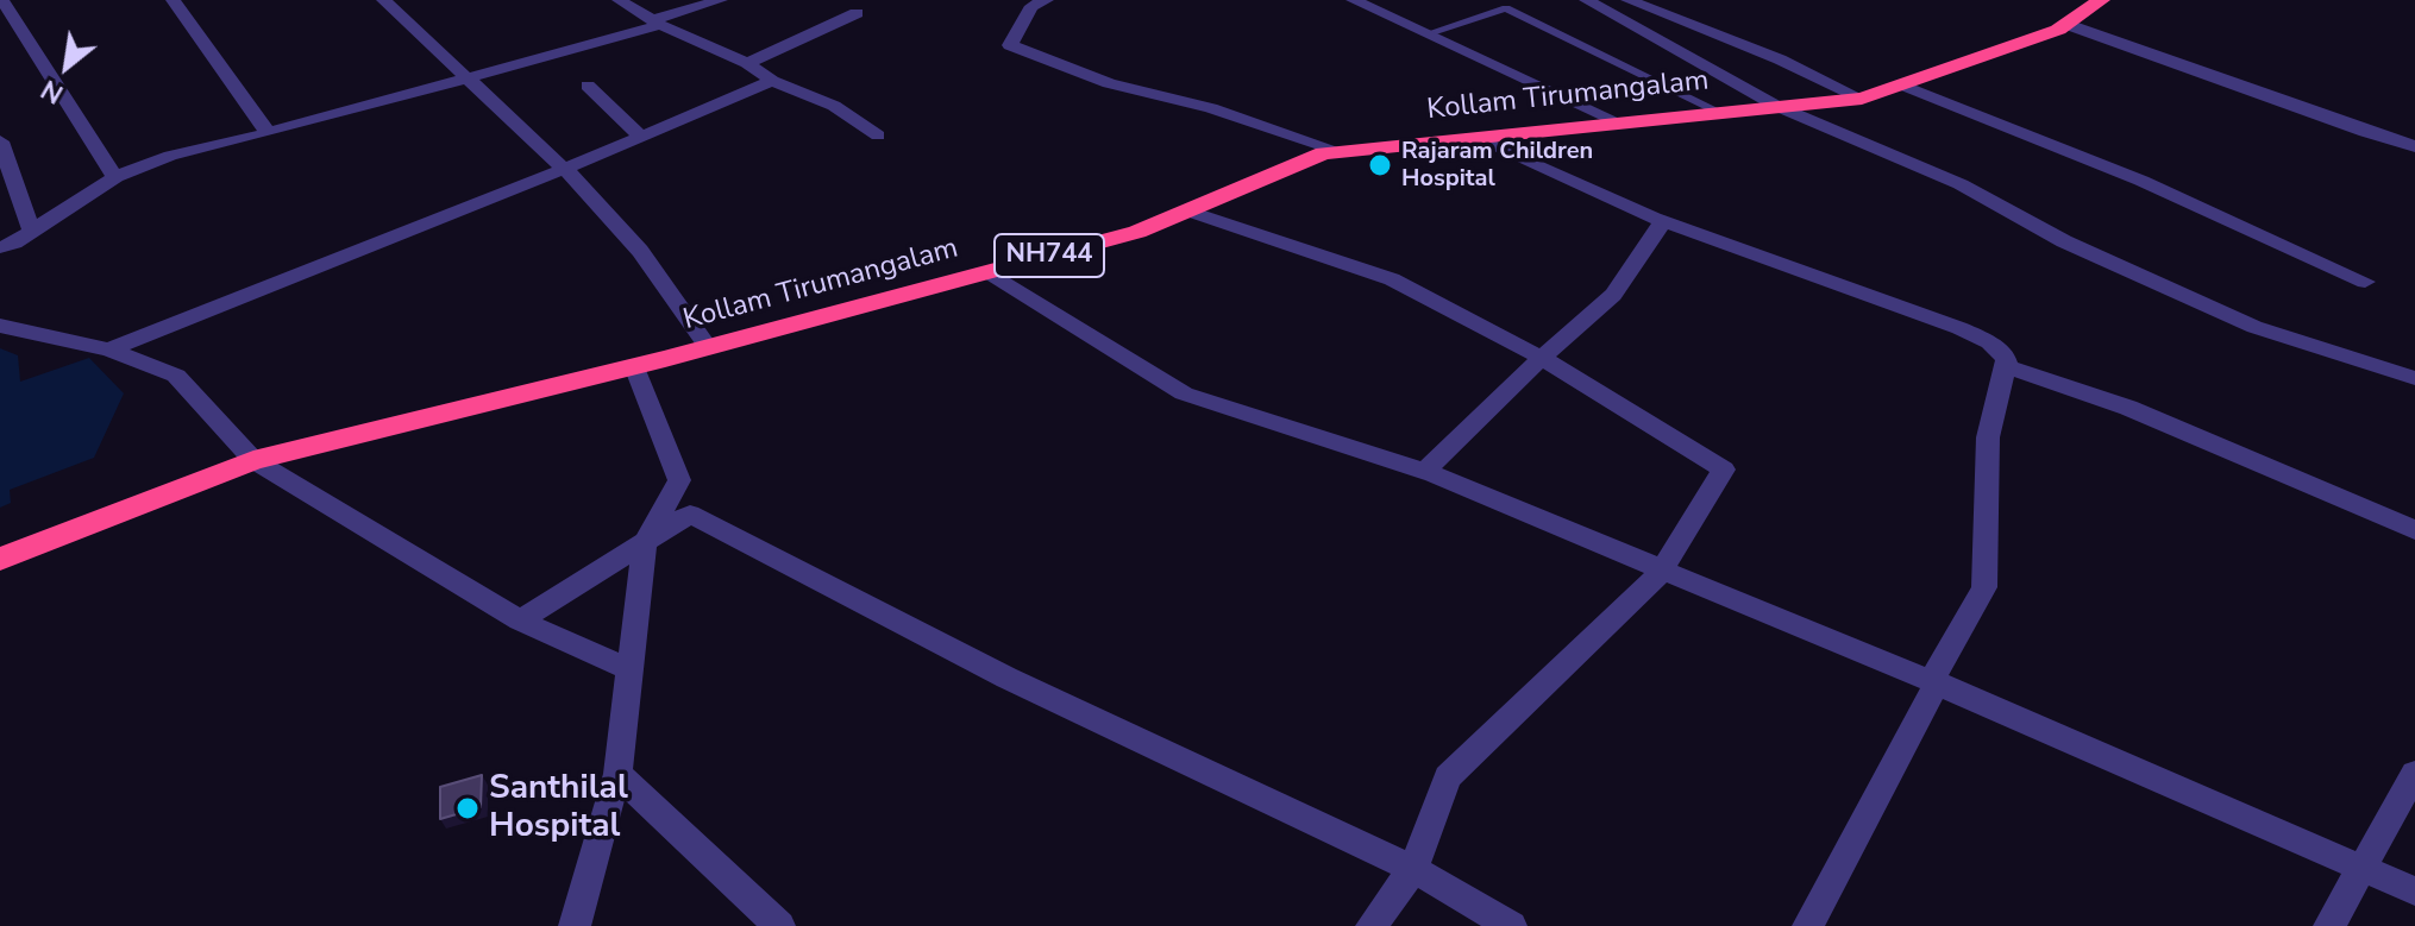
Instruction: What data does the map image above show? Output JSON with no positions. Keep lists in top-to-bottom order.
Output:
{
  "streets": {
    "highway": ["Kollam Tirumangalam", "NH744"]
  },
  "places": ["Rajaram Children Hospital", "Santhilal Hospital"],
  "north": "bottom left"
}
